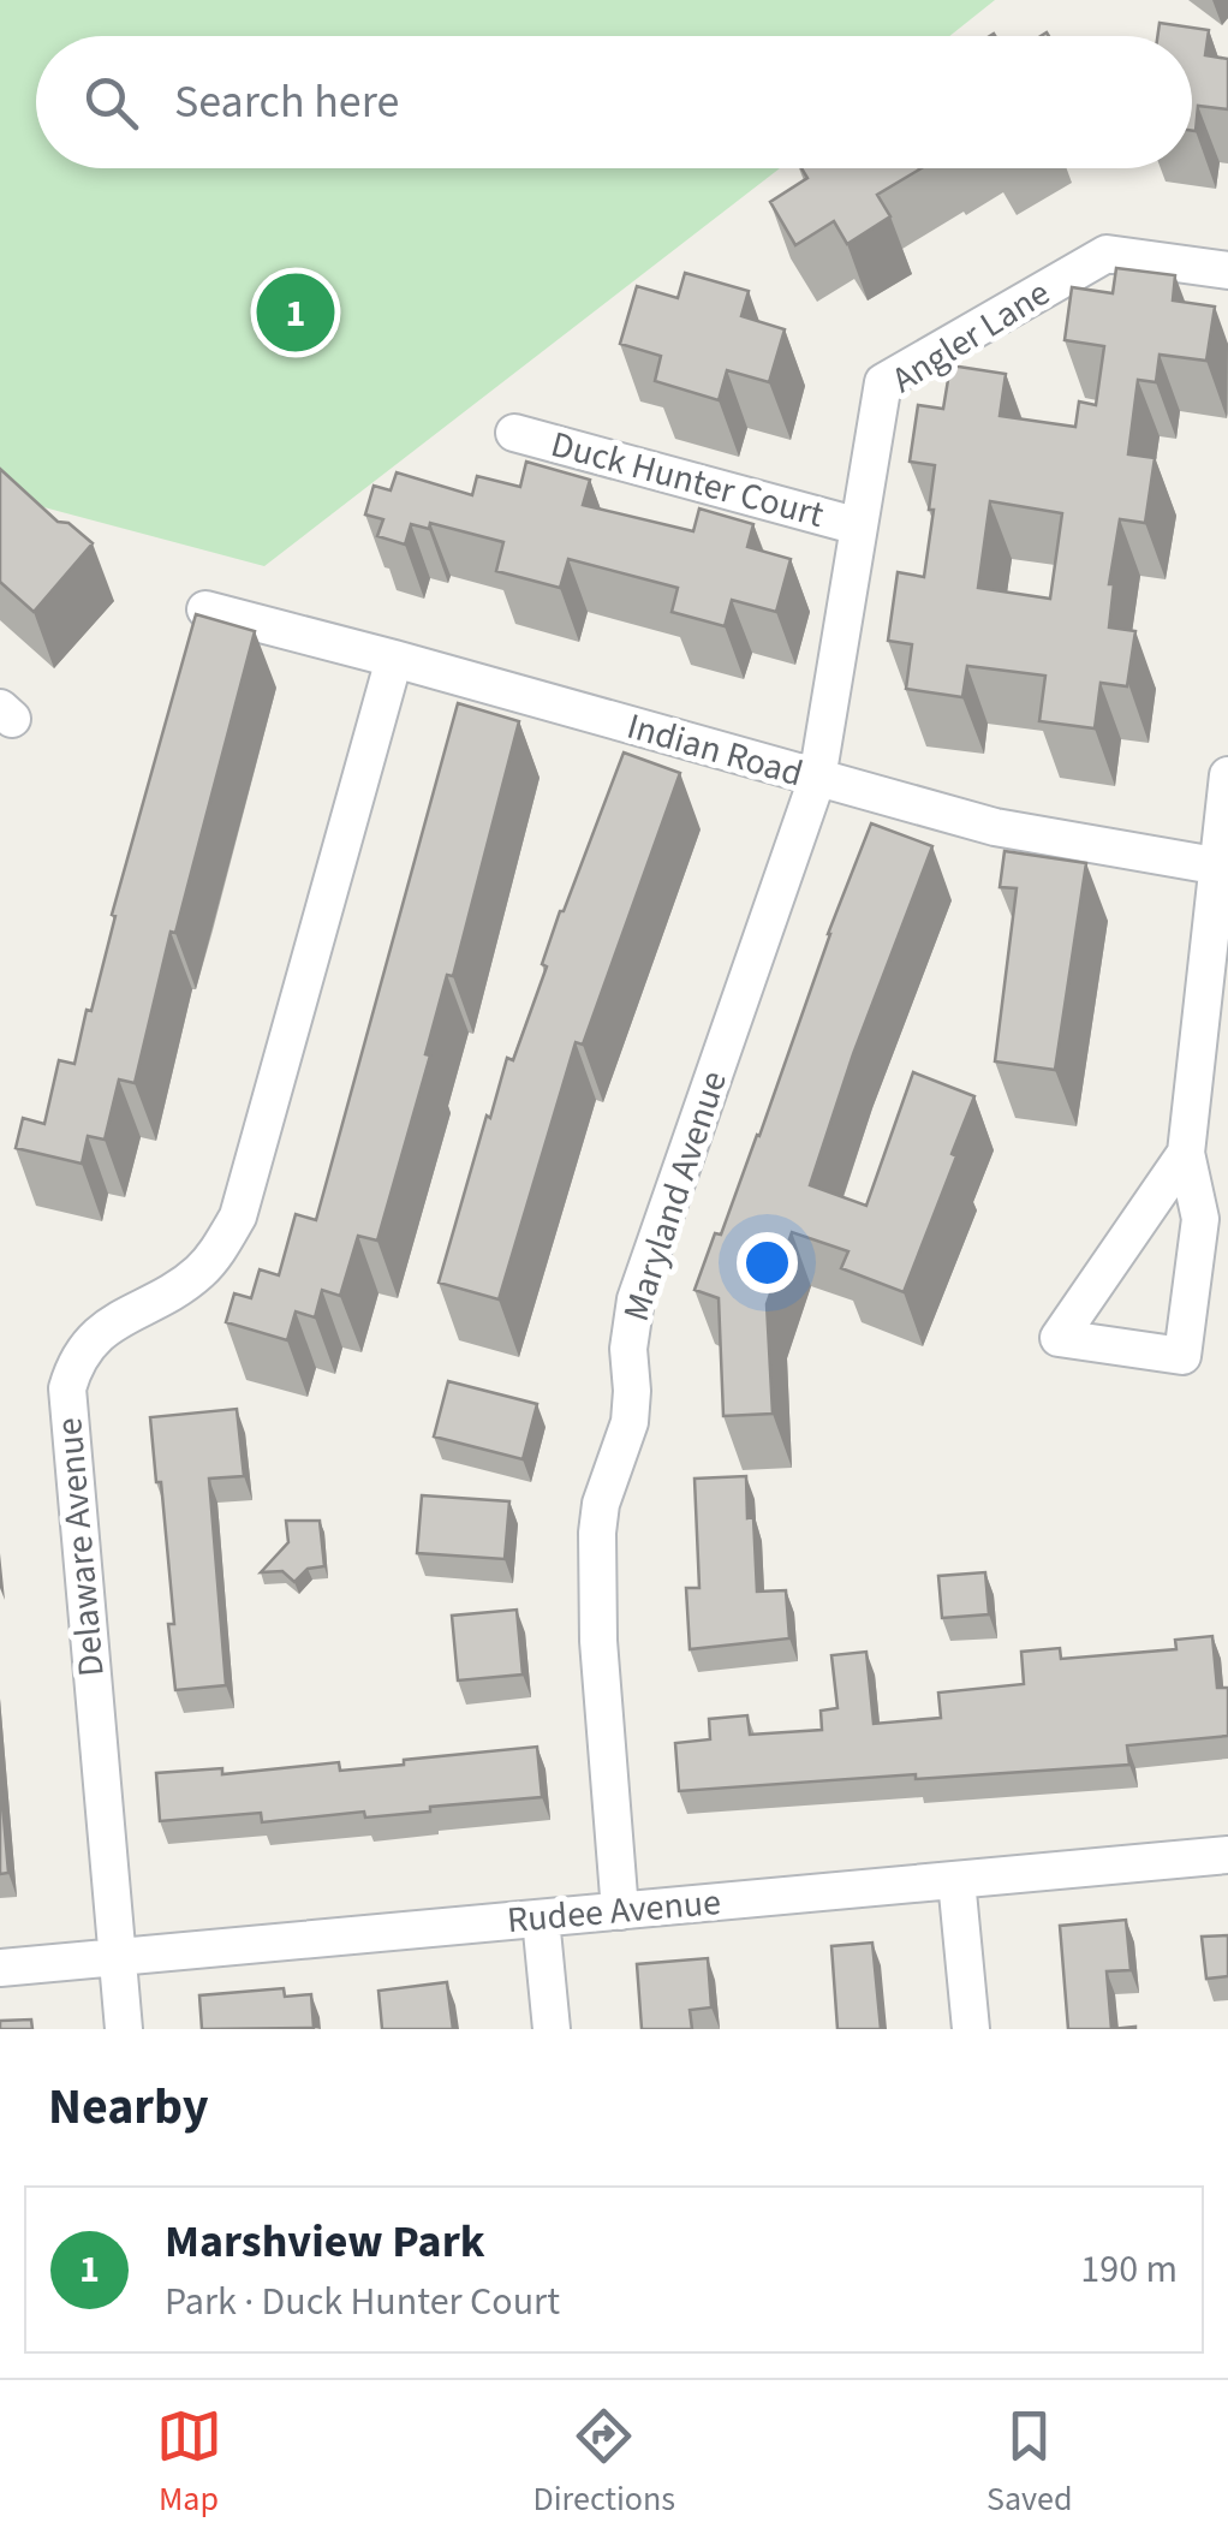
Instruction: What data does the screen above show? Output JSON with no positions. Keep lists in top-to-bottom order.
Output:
{
  "streets": {
    "street": [
      "Angler Lane",
      "Duck Hunter Court",
      "Indian Road",
      "Maryland Avenue",
      "Delaware Avenue",
      "Rudee Avenue"
    ]
  },
  "crossings": [
    ["Angler Lane", "Duck Hunter Court"],
    ["Angler Lane", "Indian Road"],
    ["Angler Lane", "Maryland Avenue"],
    ["Indian Road", "Maryland Avenue"],
    ["Indian Road", "Delaware Avenue"],
    ["Maryland Avenue", "Rudee Avenue"],
    ["Delaware Avenue", "Rudee Avenue"]
  ],
  "page": {
    "search": "Search here",
    "pins": "1",
    "heading": "Nearby",
    "list": [
      {
        "mark": "1",
        "name": "Marshview Park",
        "note": "Park · Duck Hunter Court",
        "value": "190 m"
      }
    ],
    "nav": ["Map", "Directions", "Saved"]
  }
}
